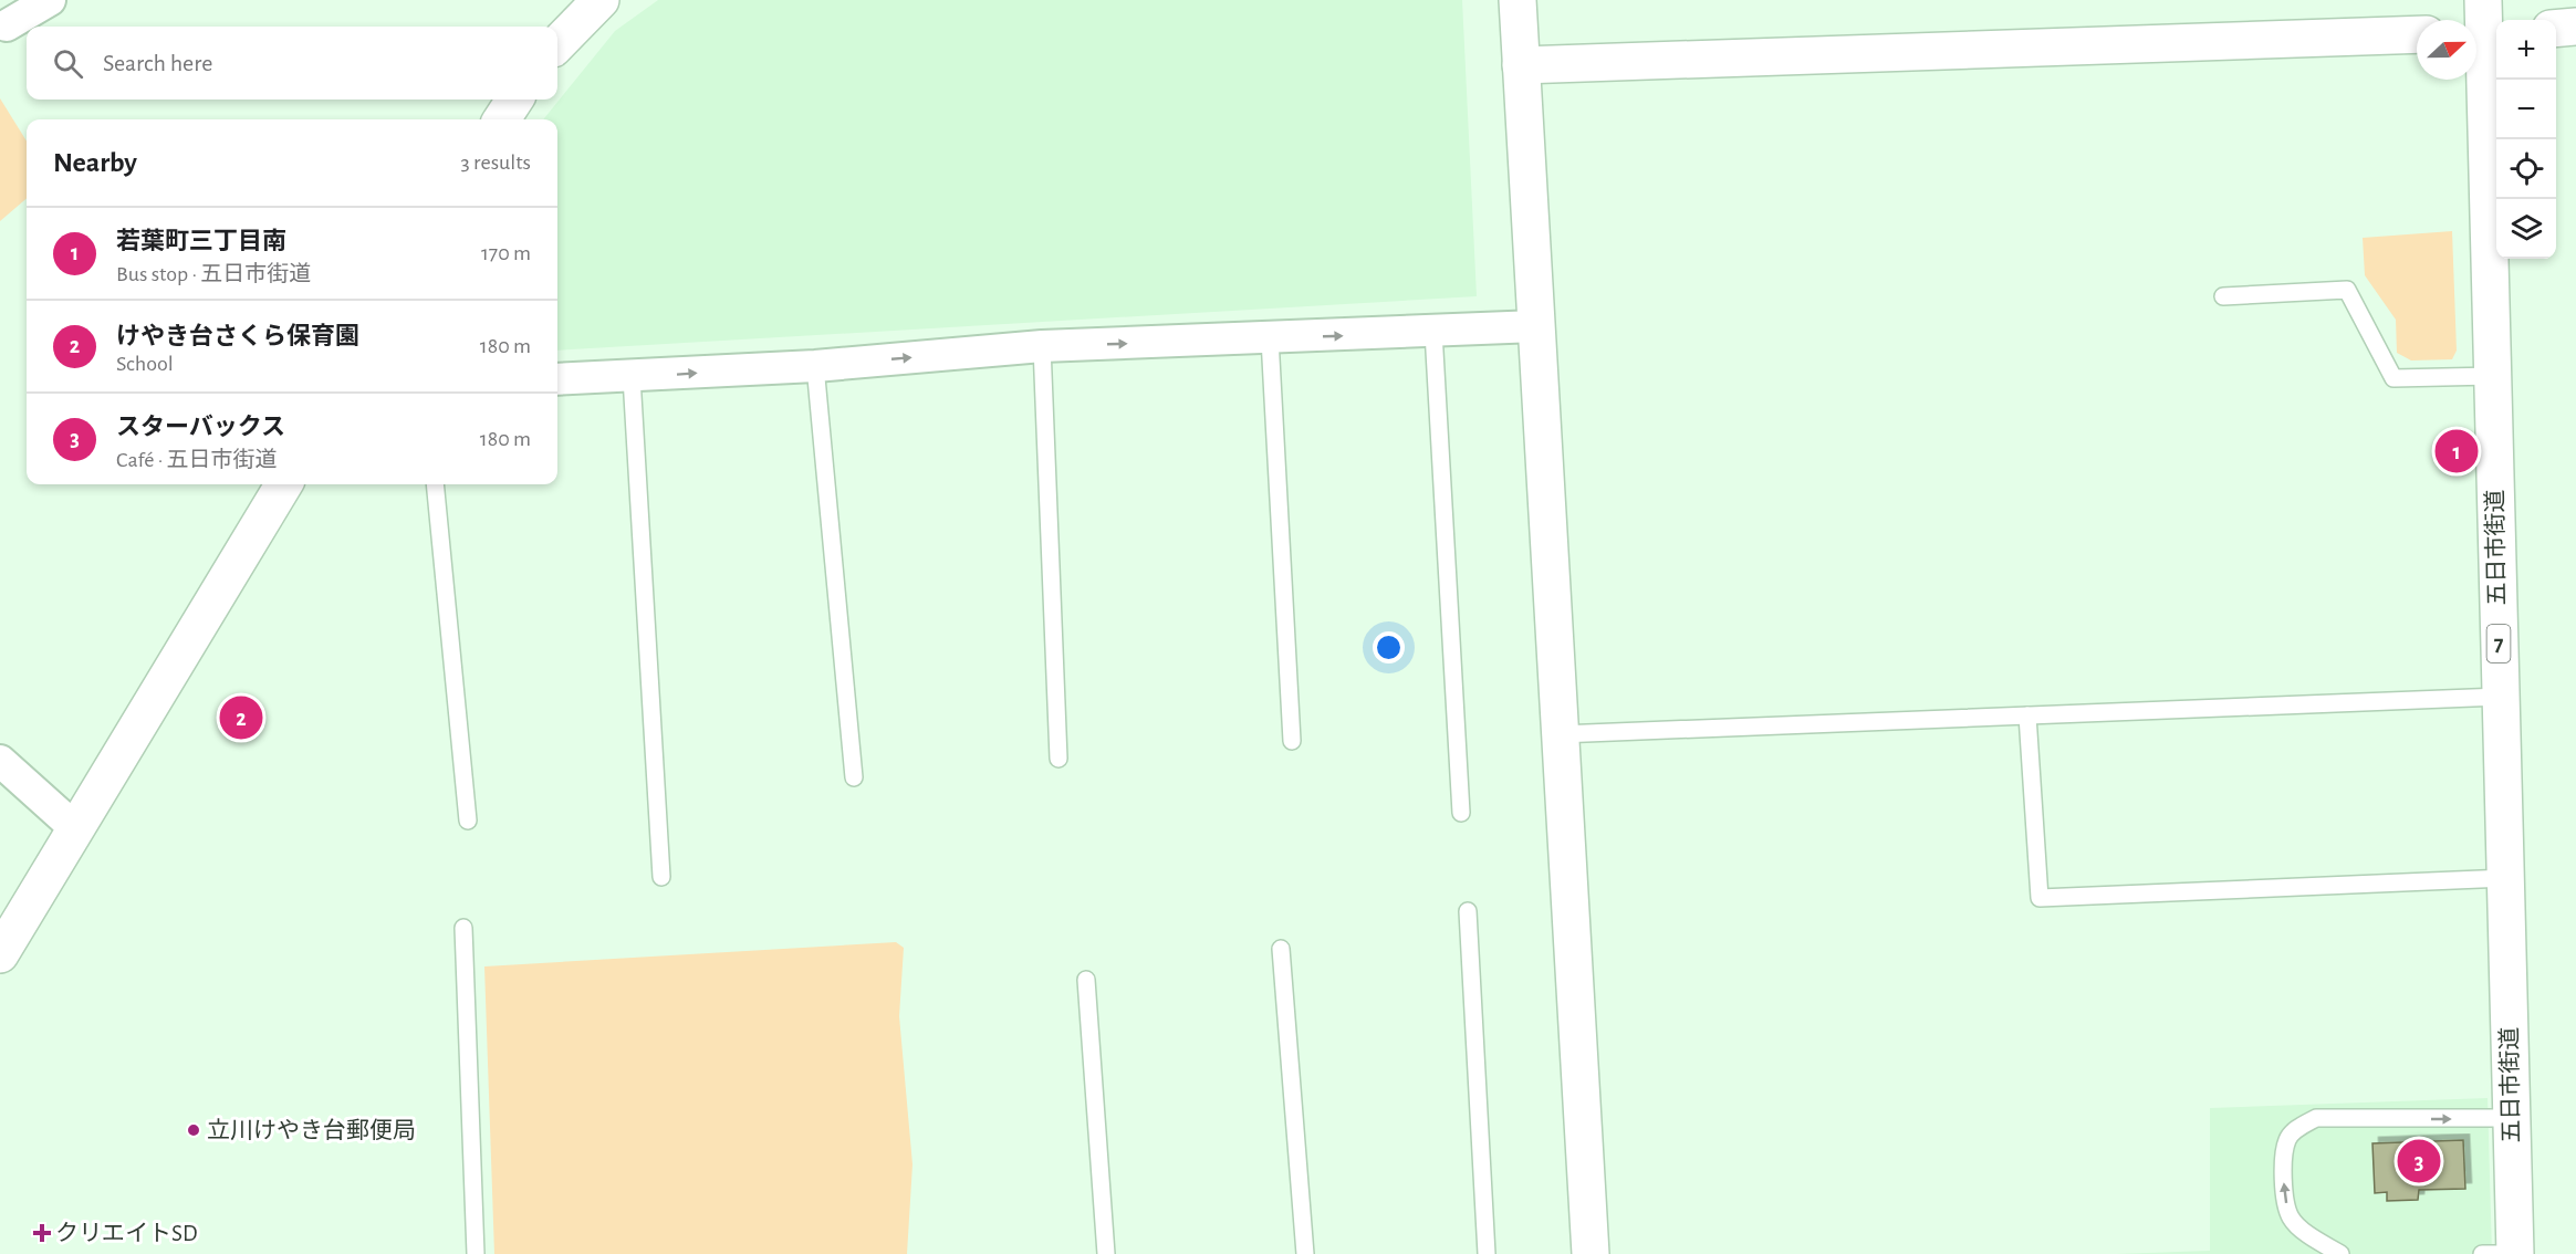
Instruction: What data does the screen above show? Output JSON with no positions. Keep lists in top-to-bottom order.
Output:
{
  "streets": {
    "street": ["五日市街道", "7"]
  },
  "places": {
    "other": ["立川けやき台郵便局"],
    "health": ["クリエイトSD"]
  },
  "north": "right",
  "page": {
    "map_buttons": ["+", "−"],
    "search": "Search here",
    "heading": ["Nearby", "3 results"],
    "list": [
      {
        "mark": "1",
        "name": "若葉町三丁目南",
        "note": "Bus stop · 五日市街道",
        "value": "170 m"
      },
      {
        "mark": "2",
        "name": "けやき台さくら保育園",
        "note": "School",
        "value": "180 m"
      },
      {
        "mark": "3",
        "name": "スターバックス",
        "note": "Café · 五日市街道",
        "value": "180 m"
      }
    ],
    "pins": ["1", "2", "3"]
  }
}
